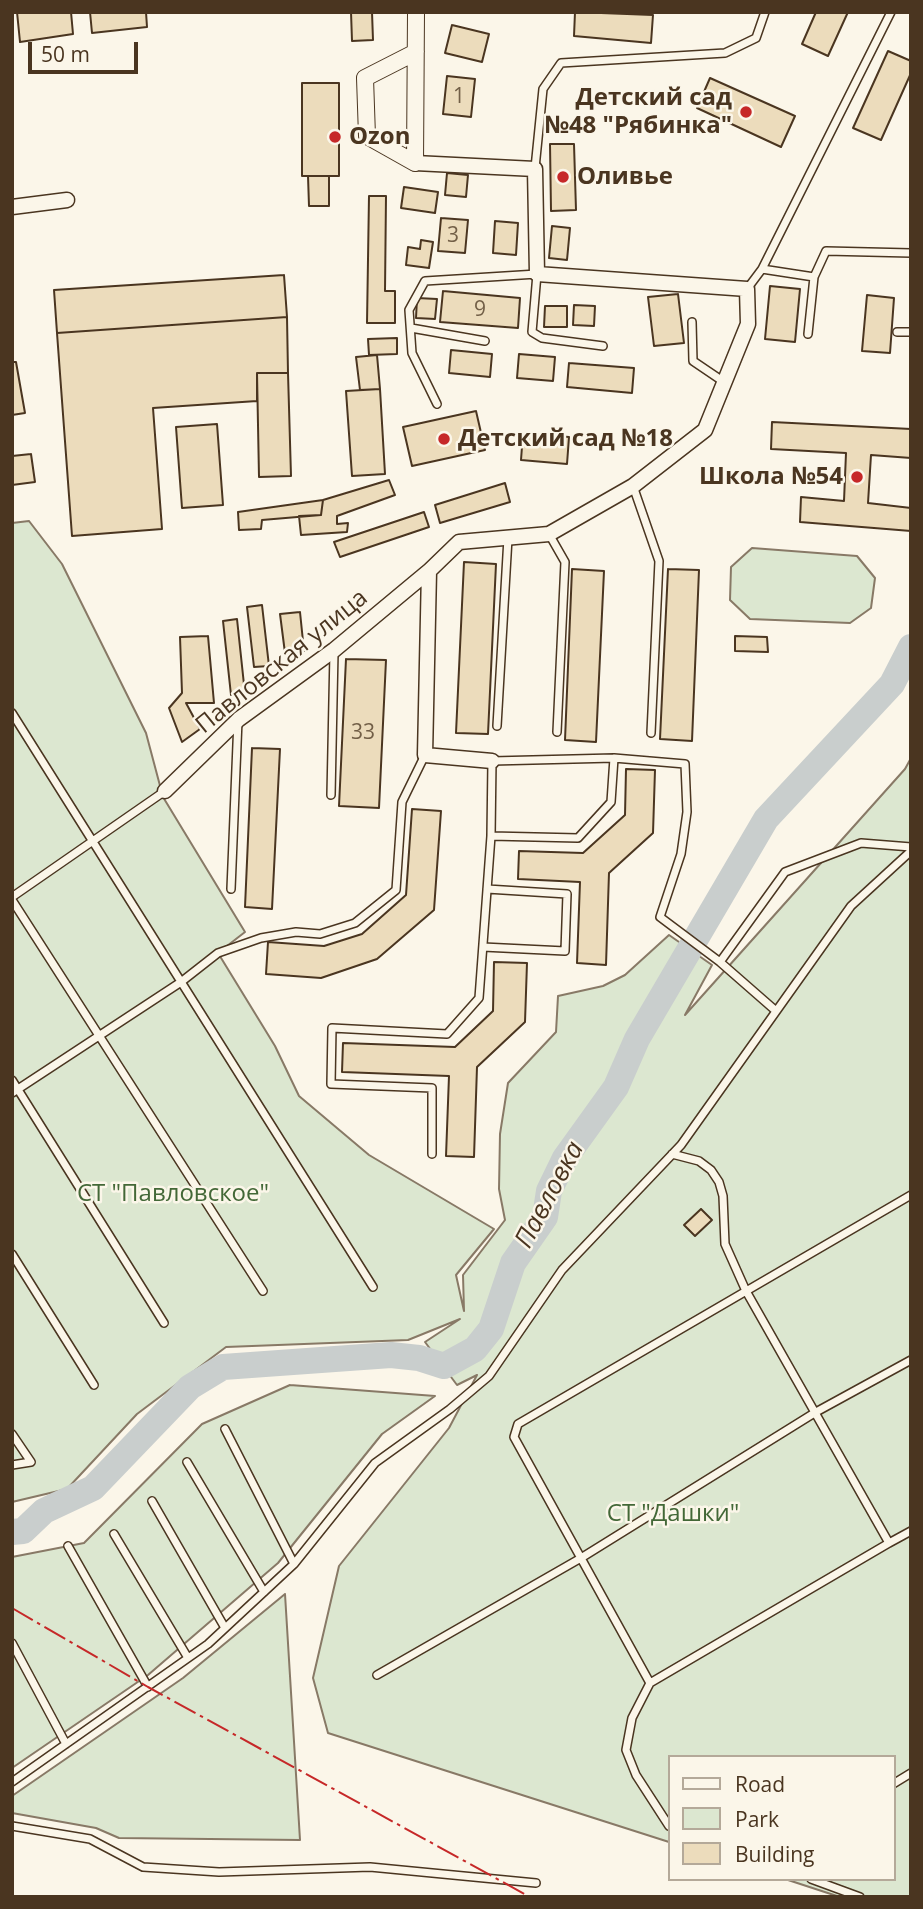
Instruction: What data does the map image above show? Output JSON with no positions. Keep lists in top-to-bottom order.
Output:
{
  "streets": {
    "street": ["Павловская улица"]
  },
  "water": ["Павловка"],
  "parks": ["СТ \"Павловское\"", "СТ \"Дашки\""],
  "places": [
    "Детский сад №48 \"Рябинка\"",
    "Ozon",
    "Оливье",
    "Детский сад №18",
    "Школа №54"
  ],
  "house_numbers": [
    "1",
    "3",
    "9",
    "33"
  ],
  "legend": ["Road", "Park", "Building"],
  "scale_bar": "50 m"
}
